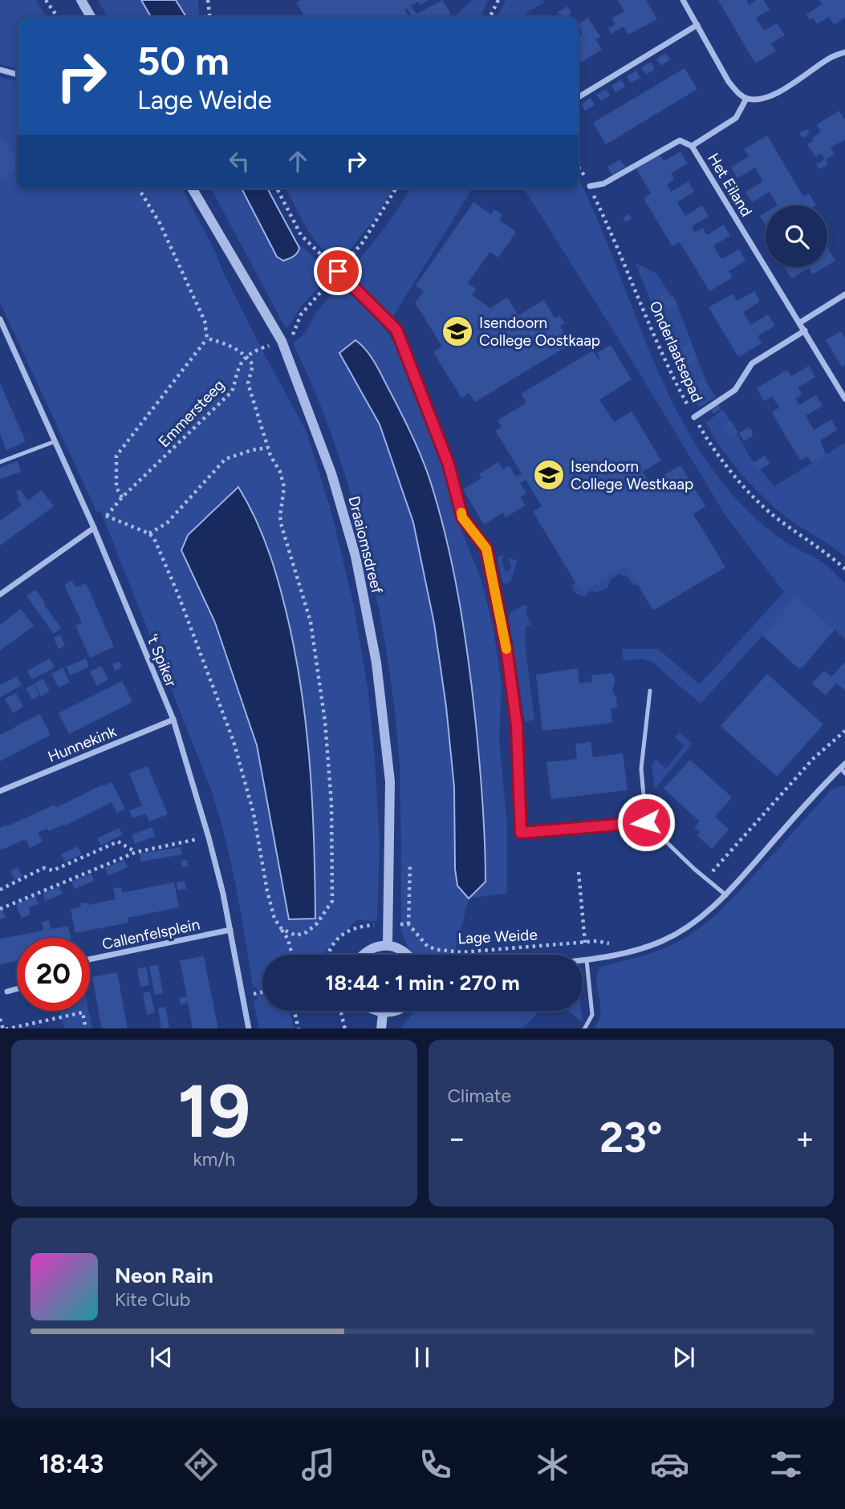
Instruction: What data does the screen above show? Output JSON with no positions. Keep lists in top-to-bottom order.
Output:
{
  "streets": {
    "street": [
      "Het Eiland",
      "Draaiomsdreef",
      "'t Spiker",
      "Hunnekink",
      "Callenfelsplein",
      "Lage Weide"
    ],
    "path": ["Onderlaatsepad", "Emmersteeg"]
  },
  "crossings": [
    ["Het Eiland", "Onderlaatsepad"],
    ["Emmersteeg", "'t Spiker"],
    ["'t Spiker", "Hunnekink"],
    ["'t Spiker", "Callenfelsplein"]
  ],
  "places": {
    "school or university": ["Isendoorn College Oostkaap", "Isendoorn College Westkaap"]
  },
  "page": {
    "turn": ["50 m", "Lage Weide"],
    "limit": "20",
    "trip": "18:44 · 1 min · 270 m",
    "tile": [
      ["19", "km/h"],
      "Climate"
    ],
    "heat": ["−", "23°", "+"],
    "song": ["Neon Rain", "Kite Club"],
    "tabs": "18:43"
  }
}
